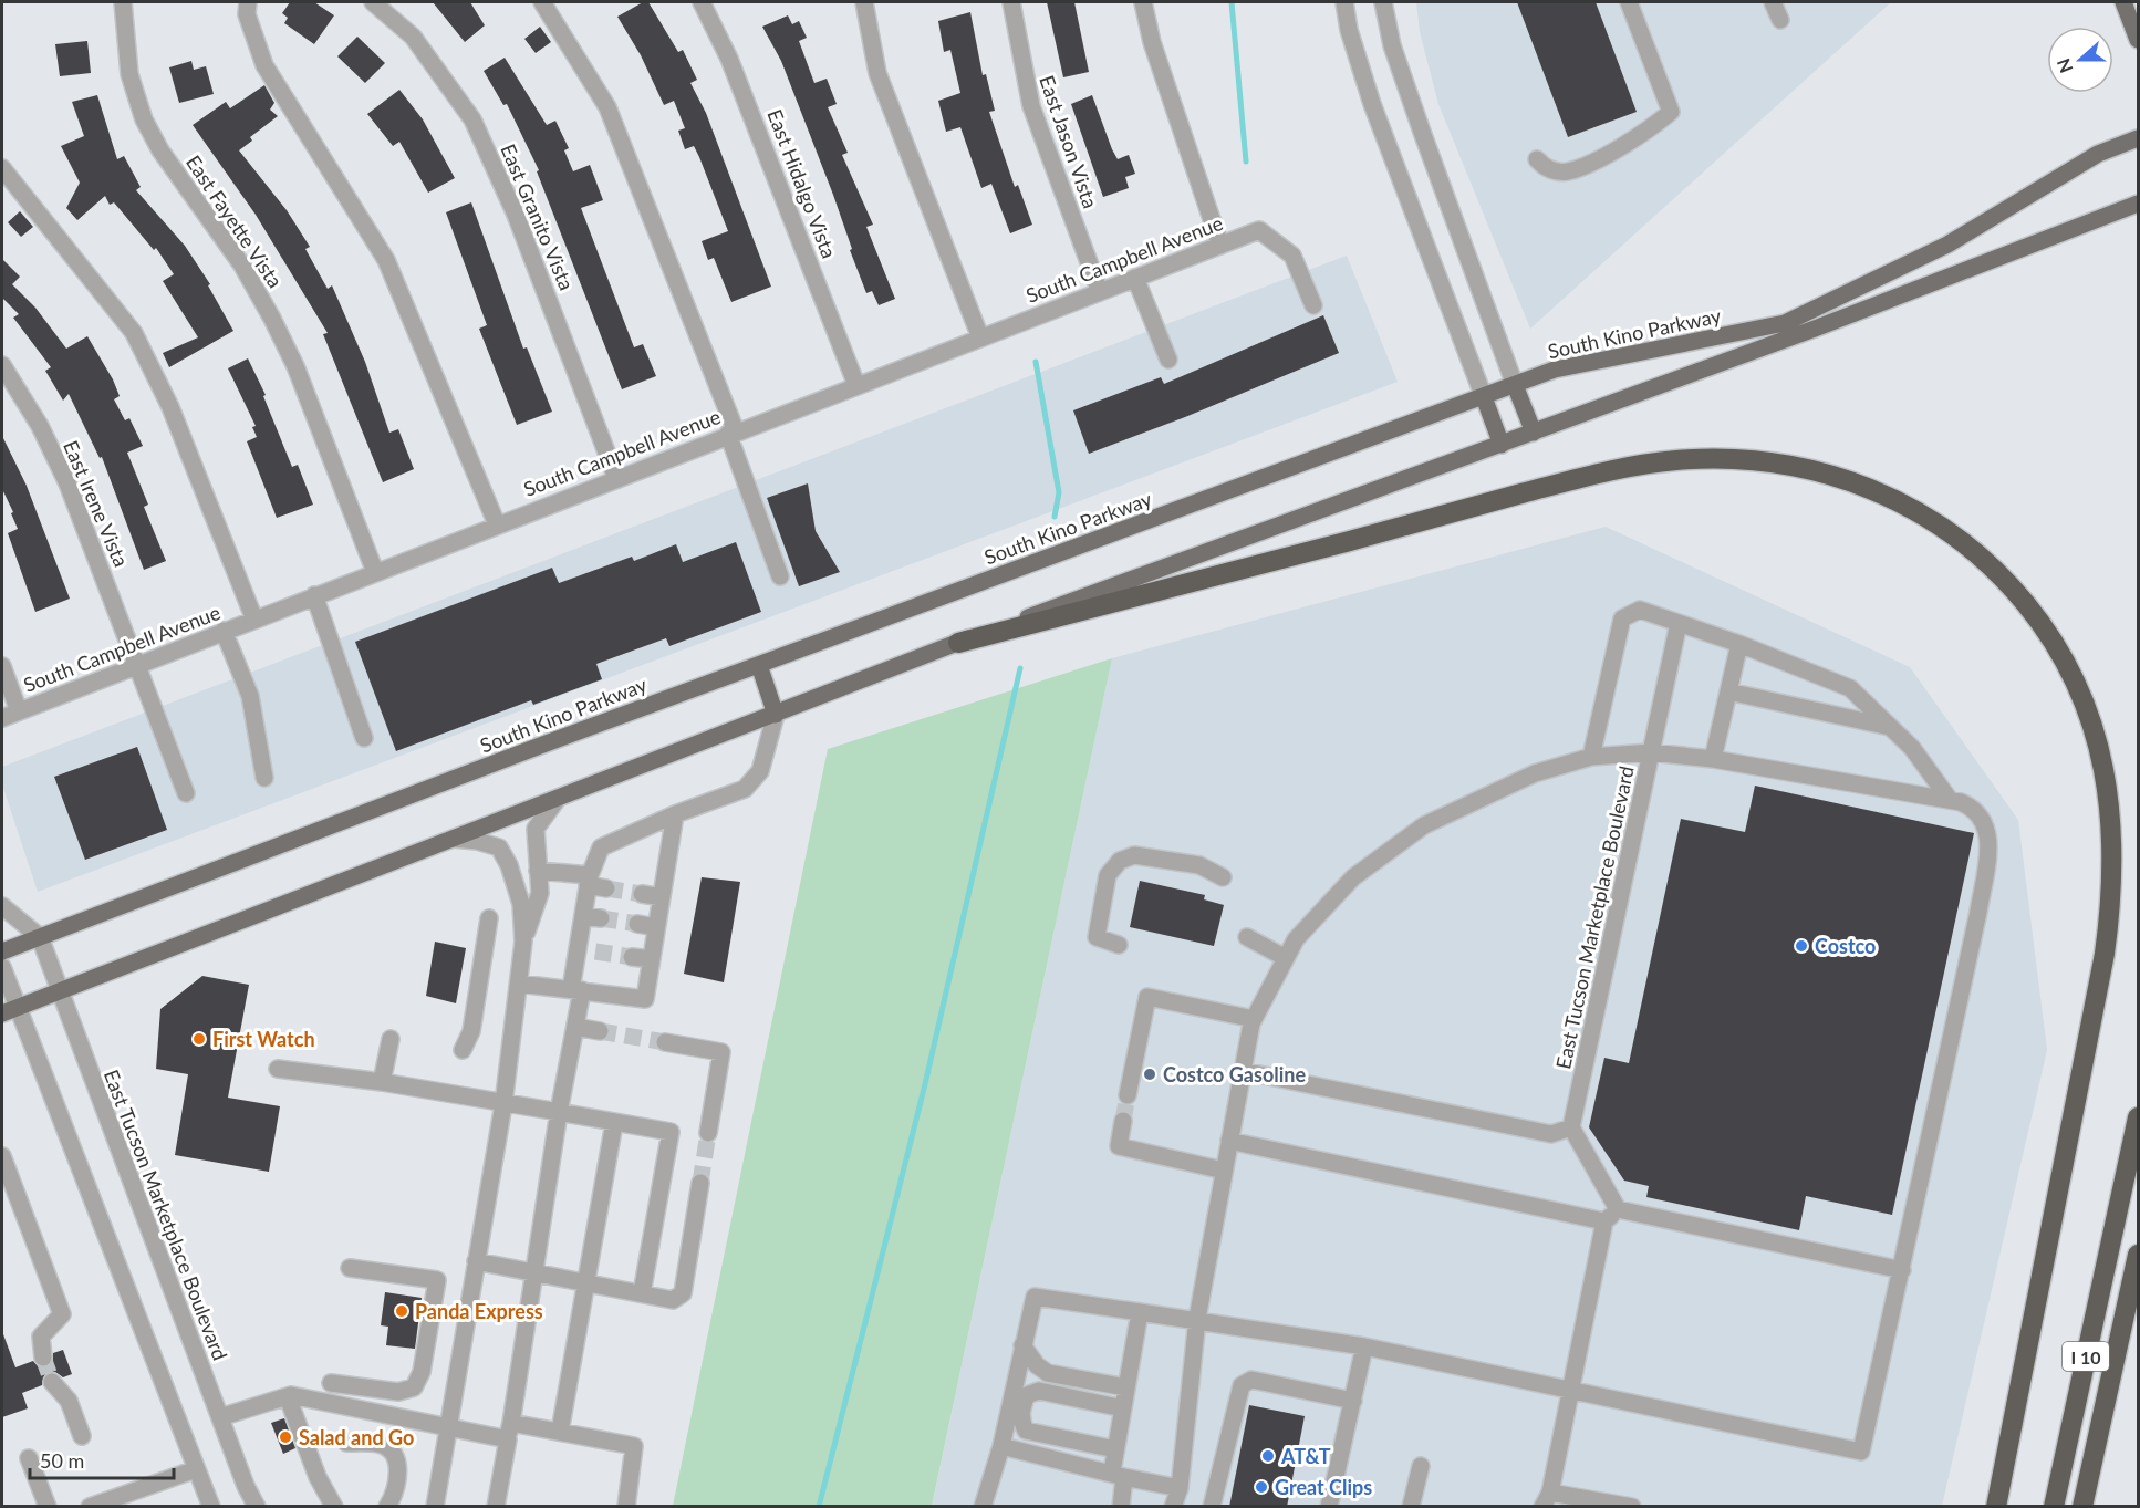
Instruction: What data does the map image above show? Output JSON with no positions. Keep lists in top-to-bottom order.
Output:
{
  "streets": {
    "highway": ["I 10"],
    "main road": ["South Kino Parkway"],
    "street": [
      "East Jason Vista",
      "East Hidalgo Vista",
      "East Granito Vista",
      "East Fayette Vista",
      "South Campbell Avenue",
      "East Irene Vista",
      "East Tucson Marketplace Boulevard"
    ]
  },
  "crossings": [
    ["East Jason Vista", "South Campbell Avenue"],
    ["East Hidalgo Vista", "South Campbell Avenue"],
    ["East Granito Vista", "South Campbell Avenue"],
    ["East Fayette Vista", "South Campbell Avenue"],
    ["South Campbell Avenue", "East Irene Vista"],
    ["South Kino Parkway", "East Tucson Marketplace Boulevard"]
  ],
  "places": [
    "Costco",
    "First Watch",
    "Costco Gasoline",
    "Panda Express",
    "Salad and Go",
    "AT&T",
    "Great Clips"
  ],
  "scale_bar": "50 m",
  "north": "left"
}
